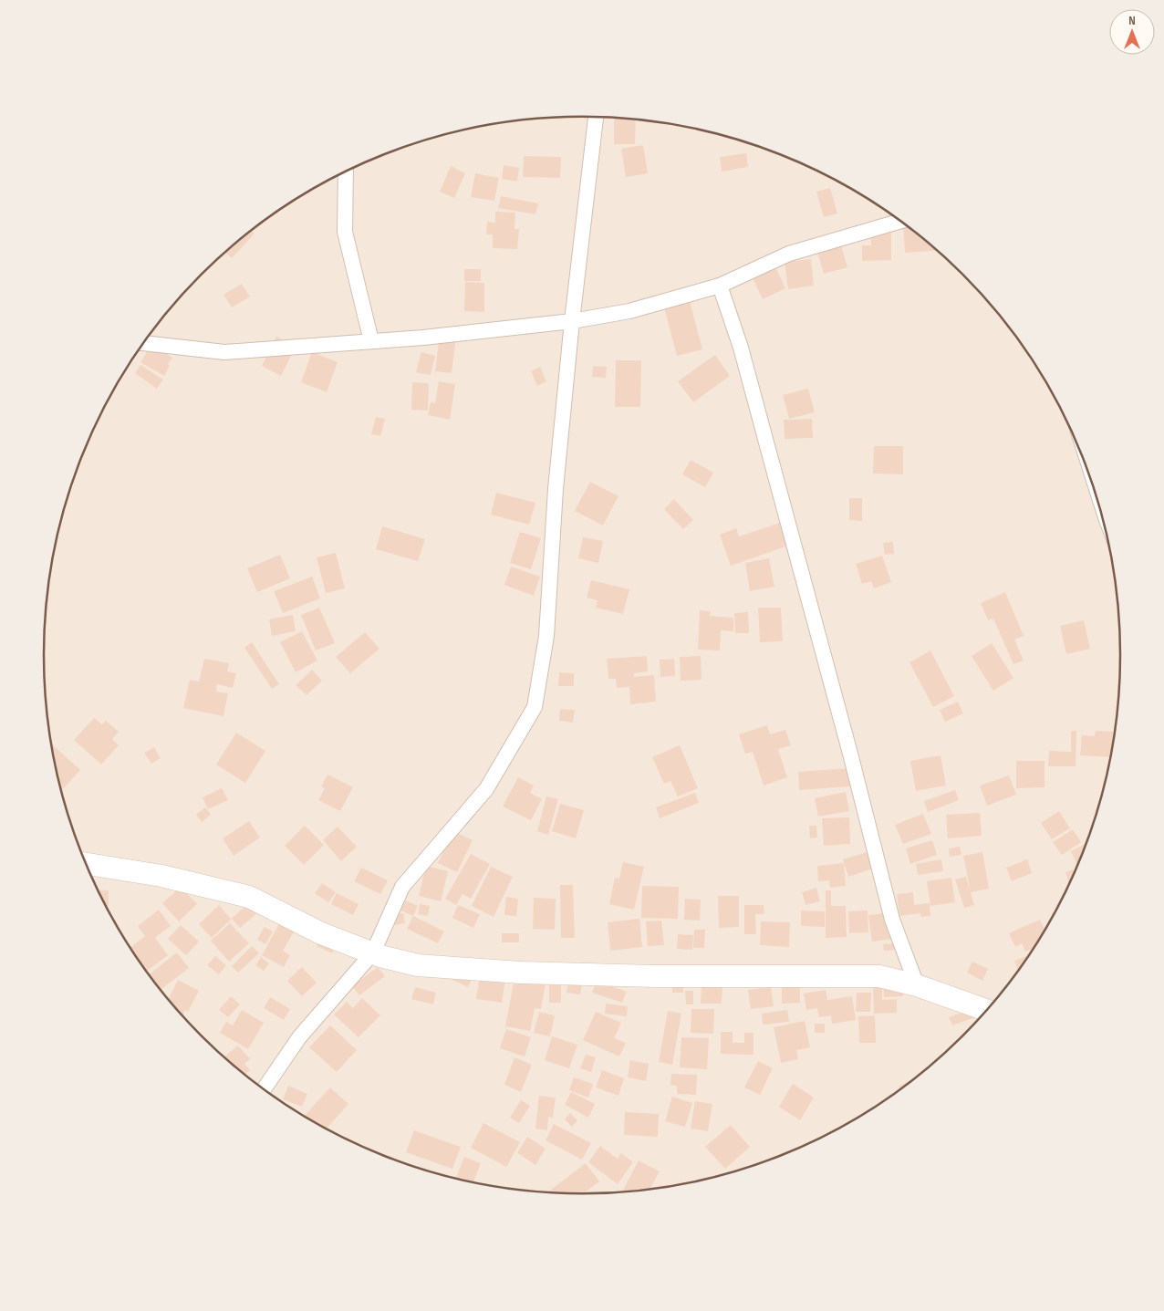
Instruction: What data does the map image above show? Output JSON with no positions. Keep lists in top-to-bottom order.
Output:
{
  "north": "top"
}
